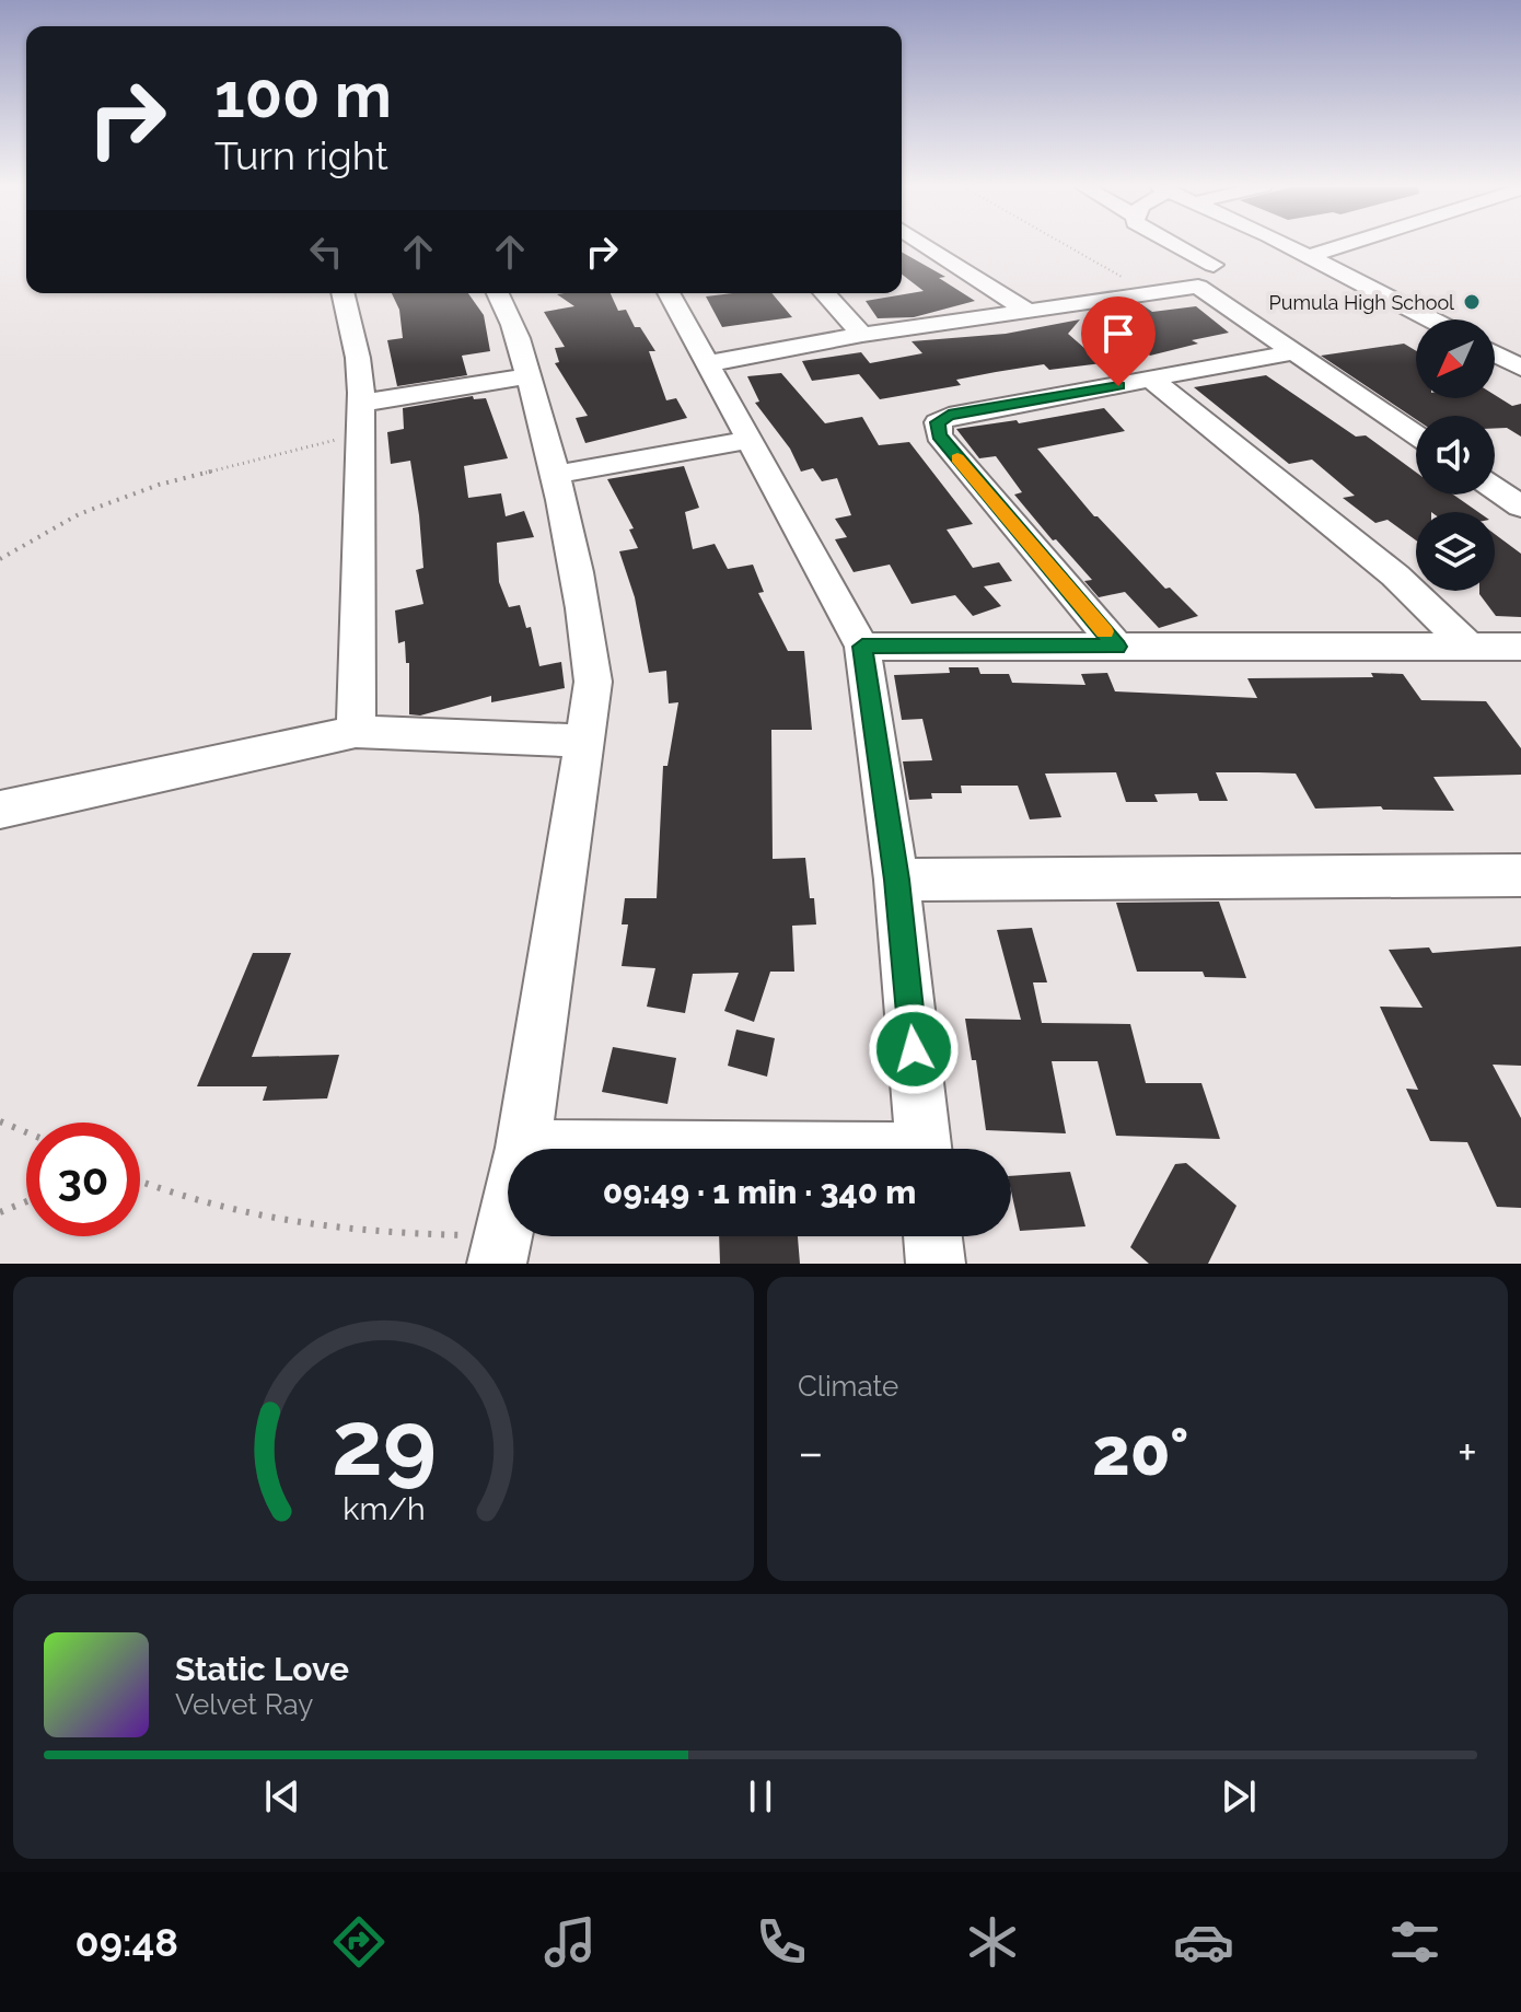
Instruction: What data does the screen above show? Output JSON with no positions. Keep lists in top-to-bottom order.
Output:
{
  "places": ["Pumula High School"],
  "north": "bottom left",
  "page": {
    "turn": ["100 m", "Turn right"],
    "limit": "30",
    "trip": "09:49 · 1 min · 340 m",
    "tile": "Climate",
    "heat": ["−", "20°", "+"],
    "song": ["Static Love", "Velvet Ray"],
    "tabs": "09:48",
    "gauge": ["29", "km/h"]
  }
}
